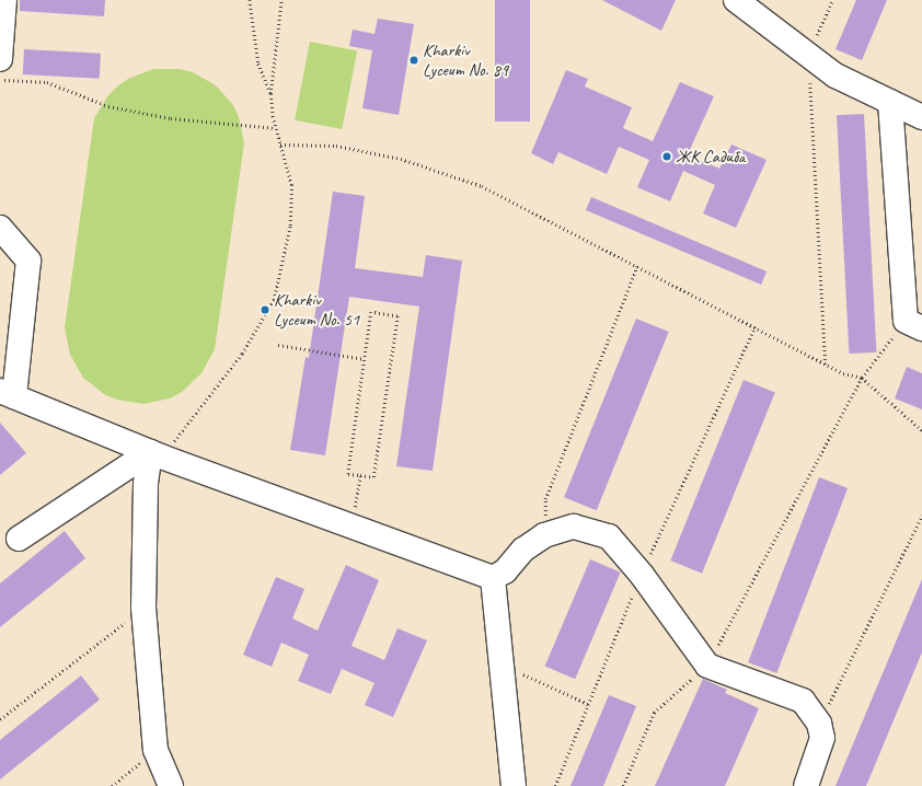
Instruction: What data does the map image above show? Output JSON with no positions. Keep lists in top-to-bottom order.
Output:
{
  "places": ["Kharkiv Lyceum No. 89", "ЖК Садиба", "Kharkiv Lyceum No. 51"]
}
